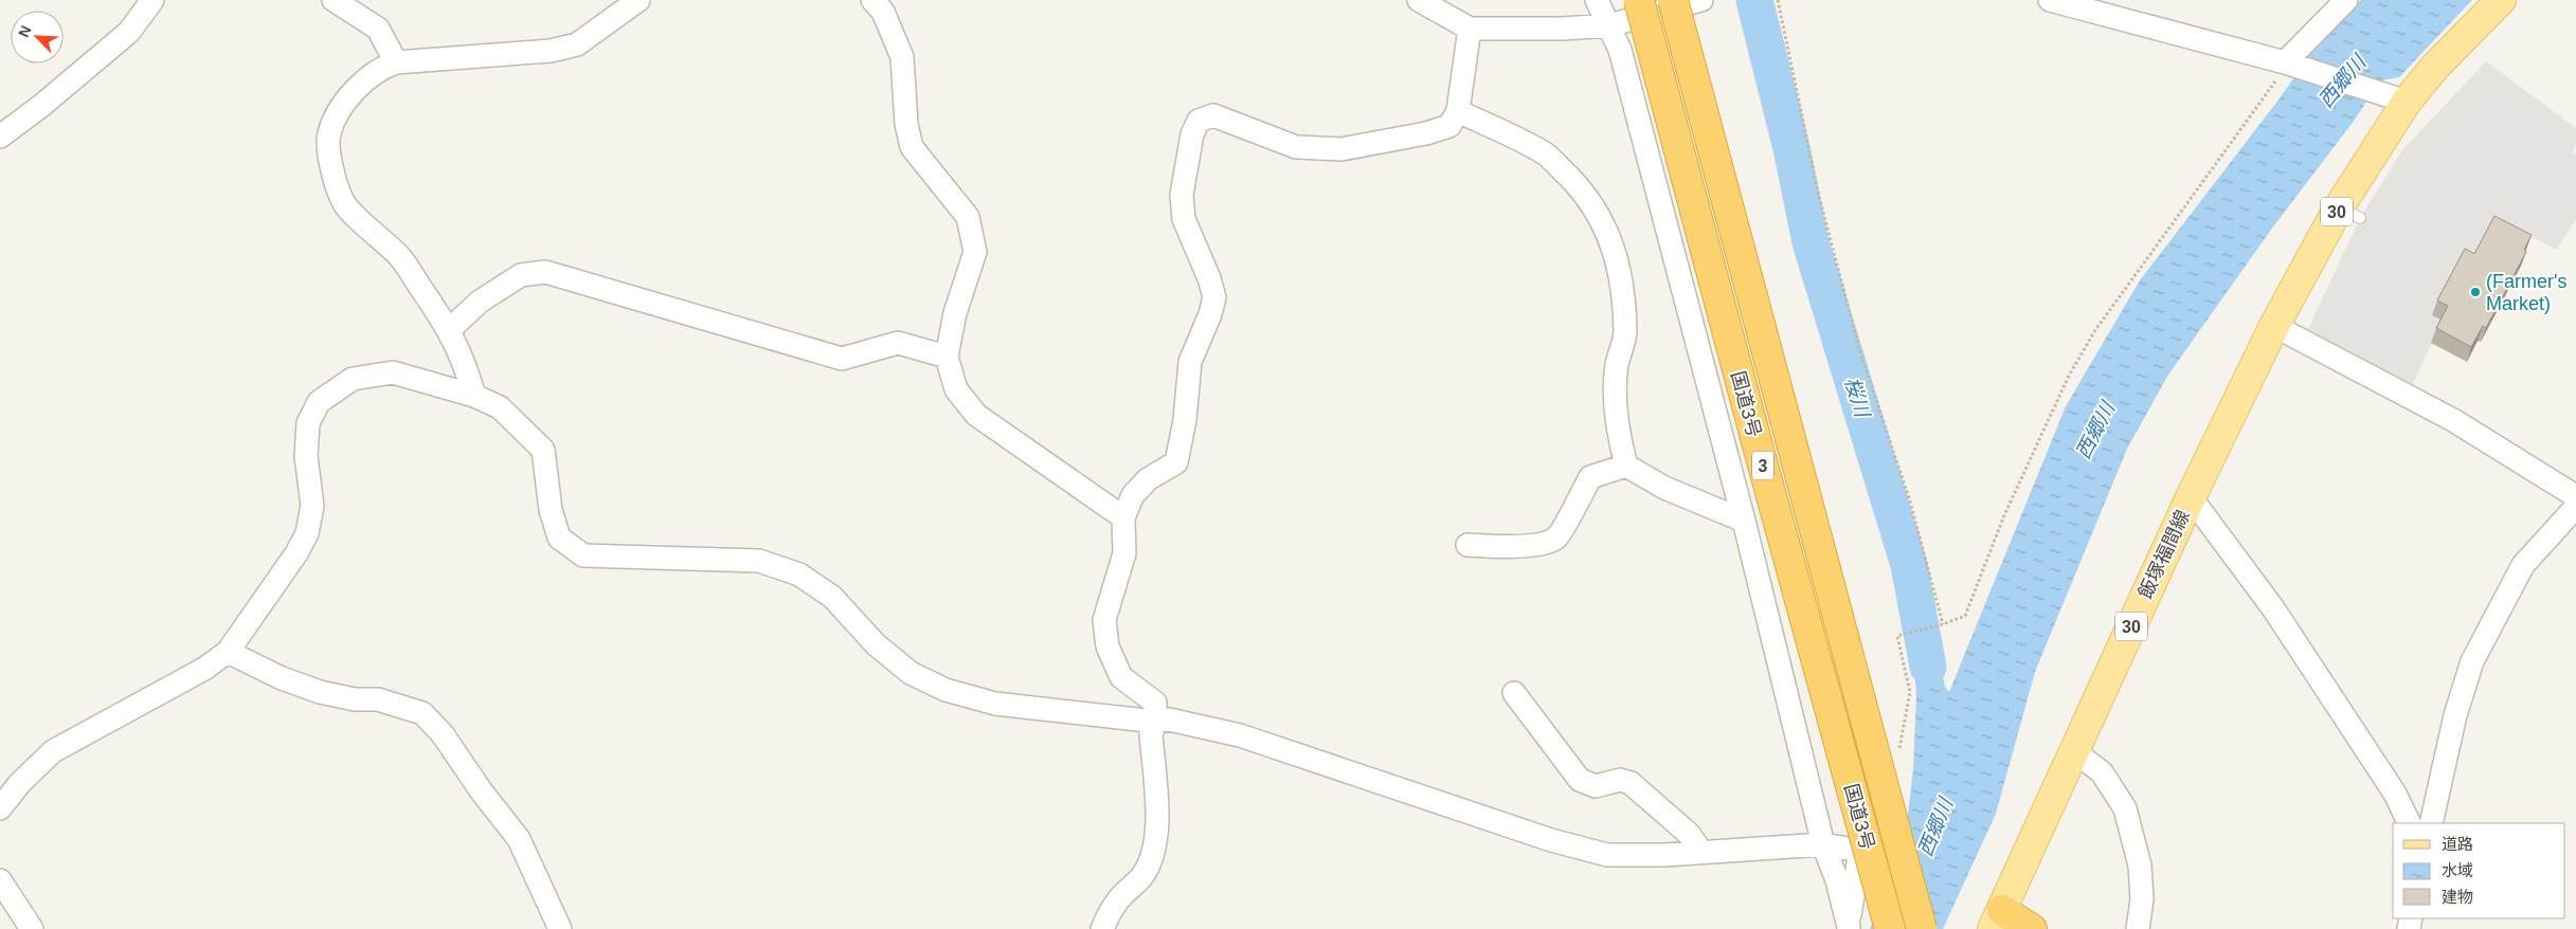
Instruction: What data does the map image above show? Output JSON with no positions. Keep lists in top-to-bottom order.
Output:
{
  "streets": {
    "highway": ["国道3号", "3"],
    "main road": ["30", "飯塚福間線"]
  },
  "crossings": [
    ["30", "飯塚福間線"]
  ],
  "water": ["西郷川", "桜川"],
  "places": ["(Farmer's Market)"],
  "legend": ["道路", "水域", "建物"],
  "north": "top left"
}
